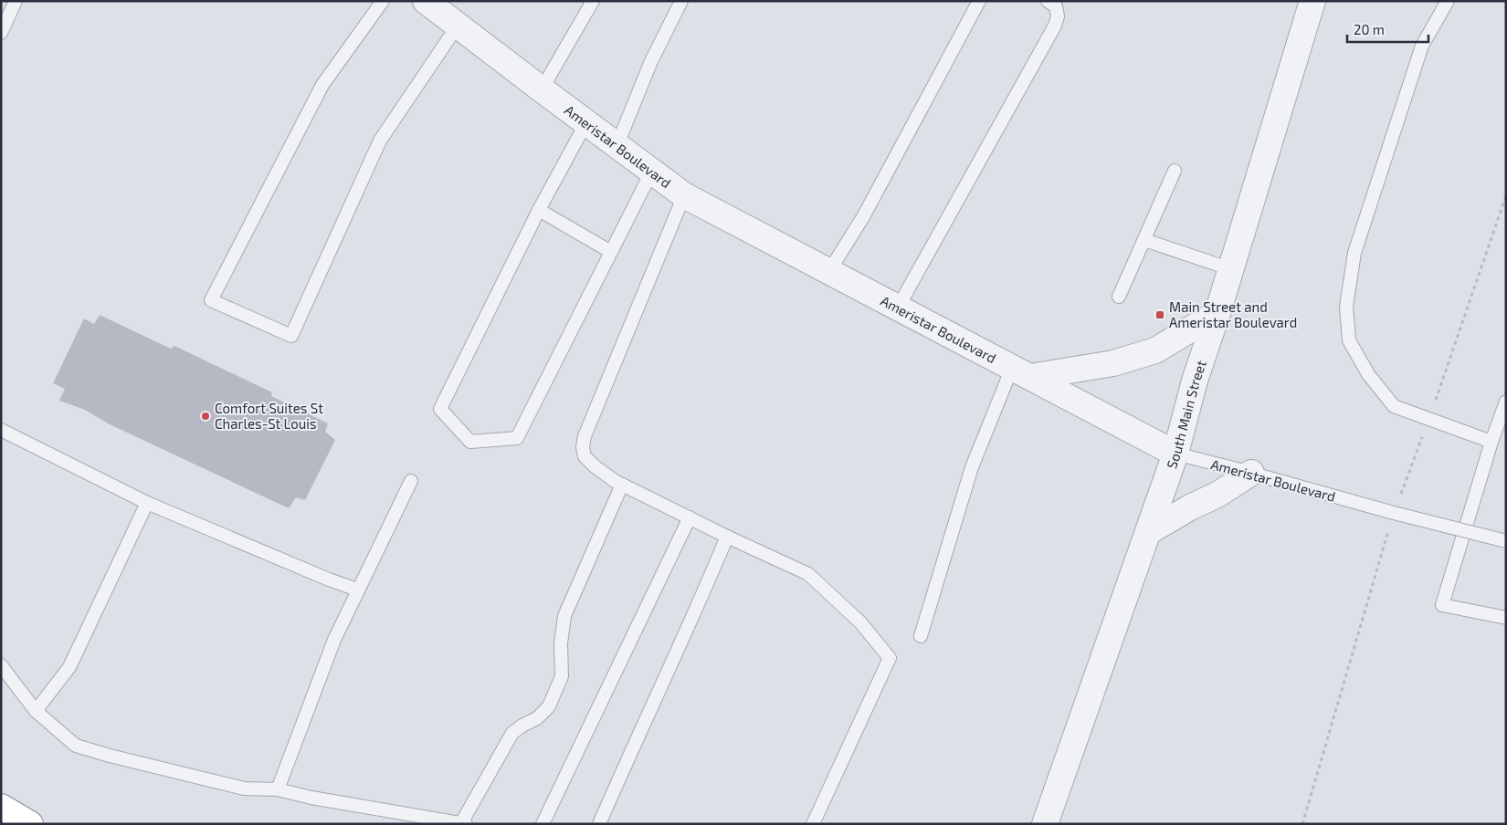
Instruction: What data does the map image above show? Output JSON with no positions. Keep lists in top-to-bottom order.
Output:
{
  "streets": {
    "street": ["Ameristar Boulevard", "South Main Street"]
  },
  "crossings": [
    ["Ameristar Boulevard", "South Main Street"]
  ],
  "places": {
    "transit": ["Main Street and Ameristar Boulevard"],
    "other": ["Comfort Suites St Charles-St Louis"]
  },
  "scale_bar": "20 m"
}
